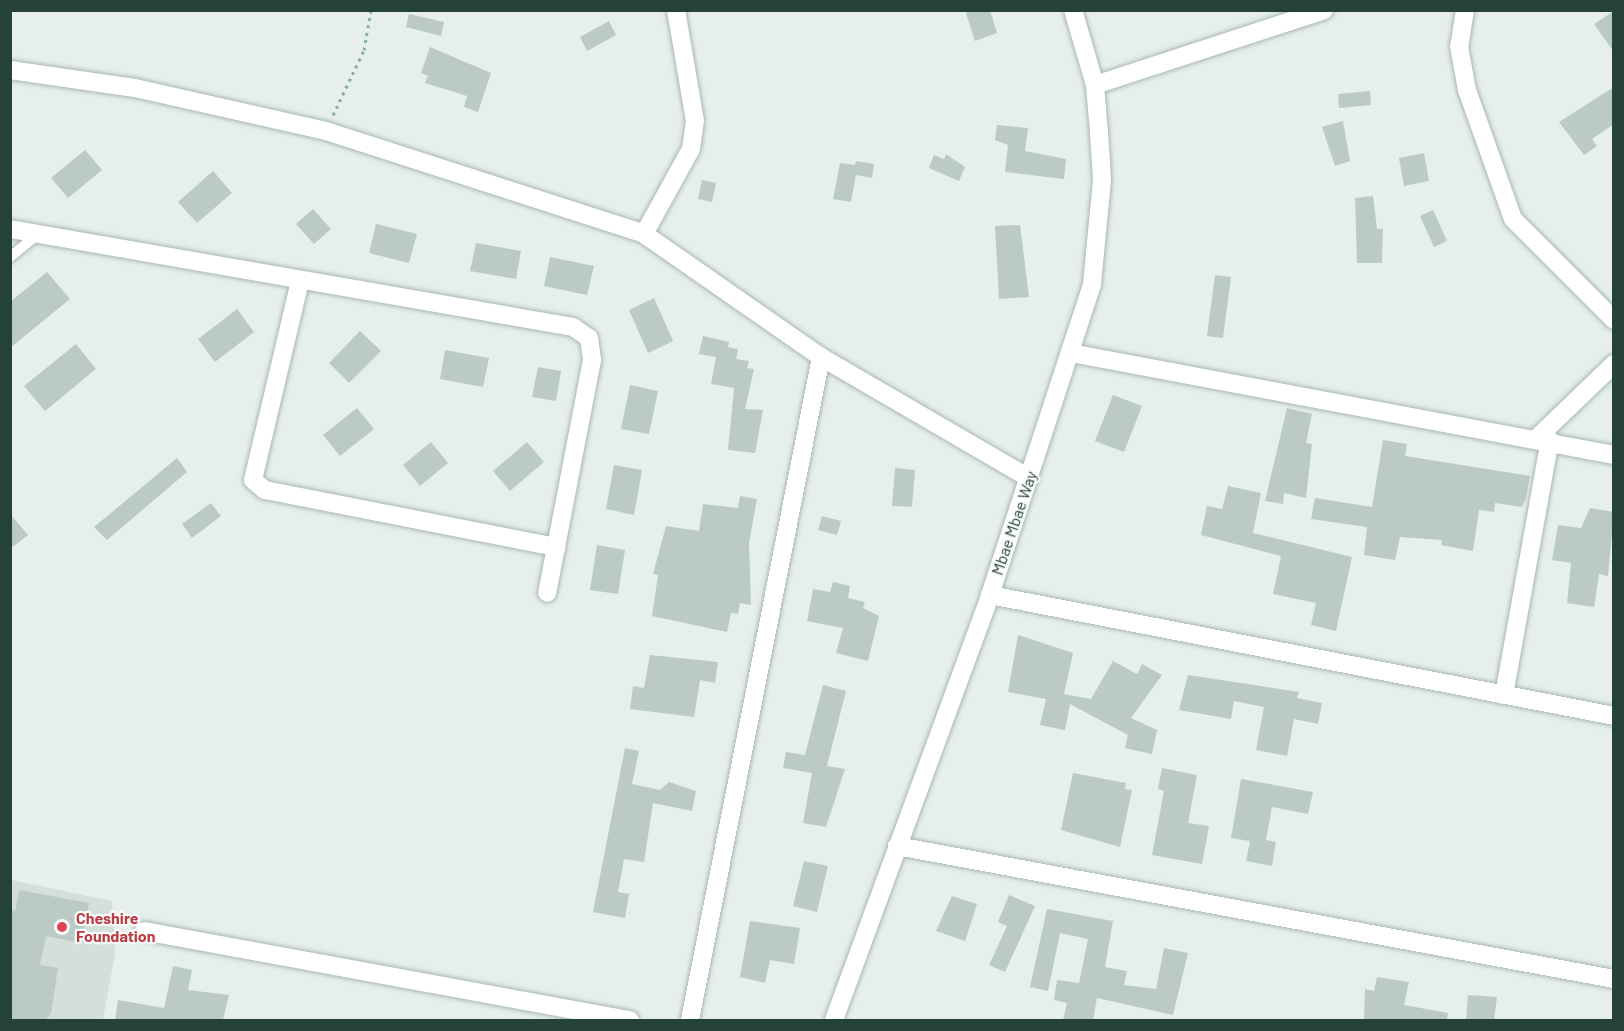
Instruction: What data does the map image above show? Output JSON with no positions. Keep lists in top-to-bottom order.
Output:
{
  "streets": {
    "street": ["Mbae Mbae Way"]
  },
  "places": ["Cheshire Foundation"]
}
